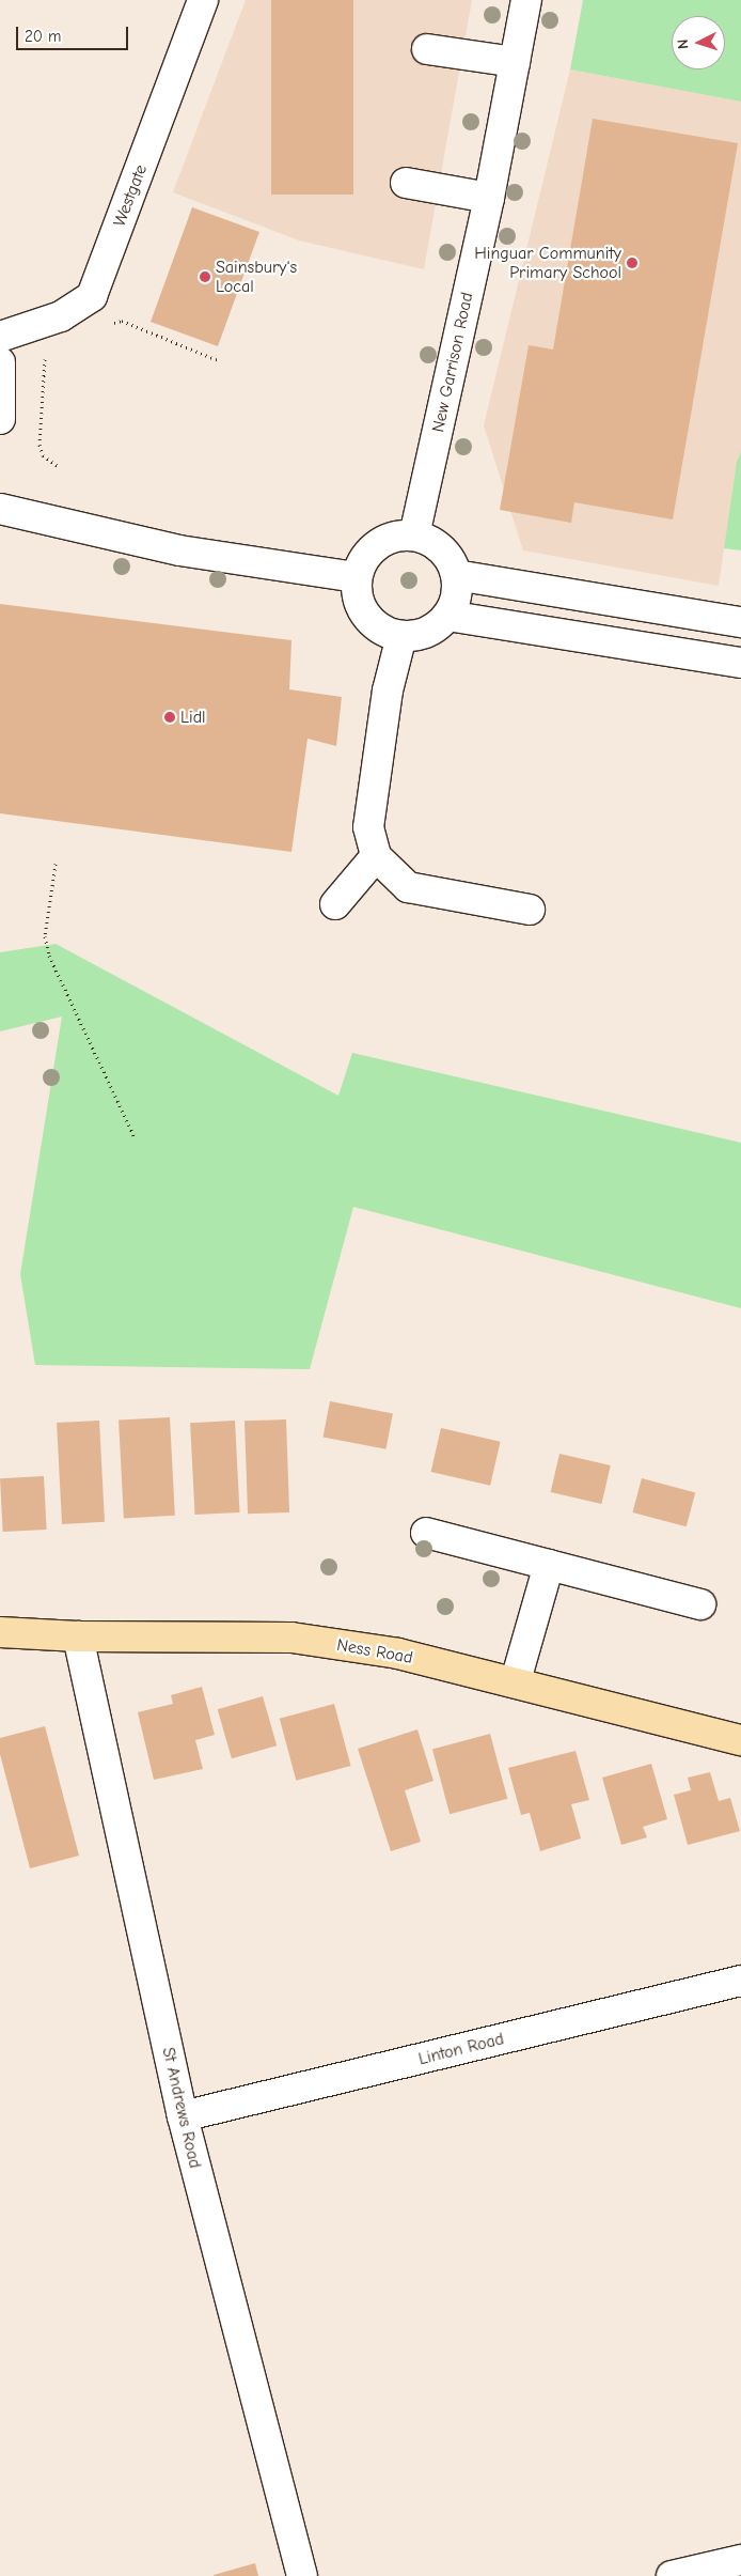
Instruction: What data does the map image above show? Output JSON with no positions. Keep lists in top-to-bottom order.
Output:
{
  "streets": {
    "main road": ["Ness Road"],
    "street": [
      "Westgate",
      "New Garrison Road",
      "Linton Road",
      "St Andrews Road"
    ]
  },
  "crossings": [
    ["Ness Road", "St Andrews Road"],
    ["Linton Road", "St Andrews Road"]
  ],
  "places": ["Hinguar Community Primary School", "Sainsbury's Local", "Lidl"],
  "scale_bar": "20 m",
  "north": "left"
}
